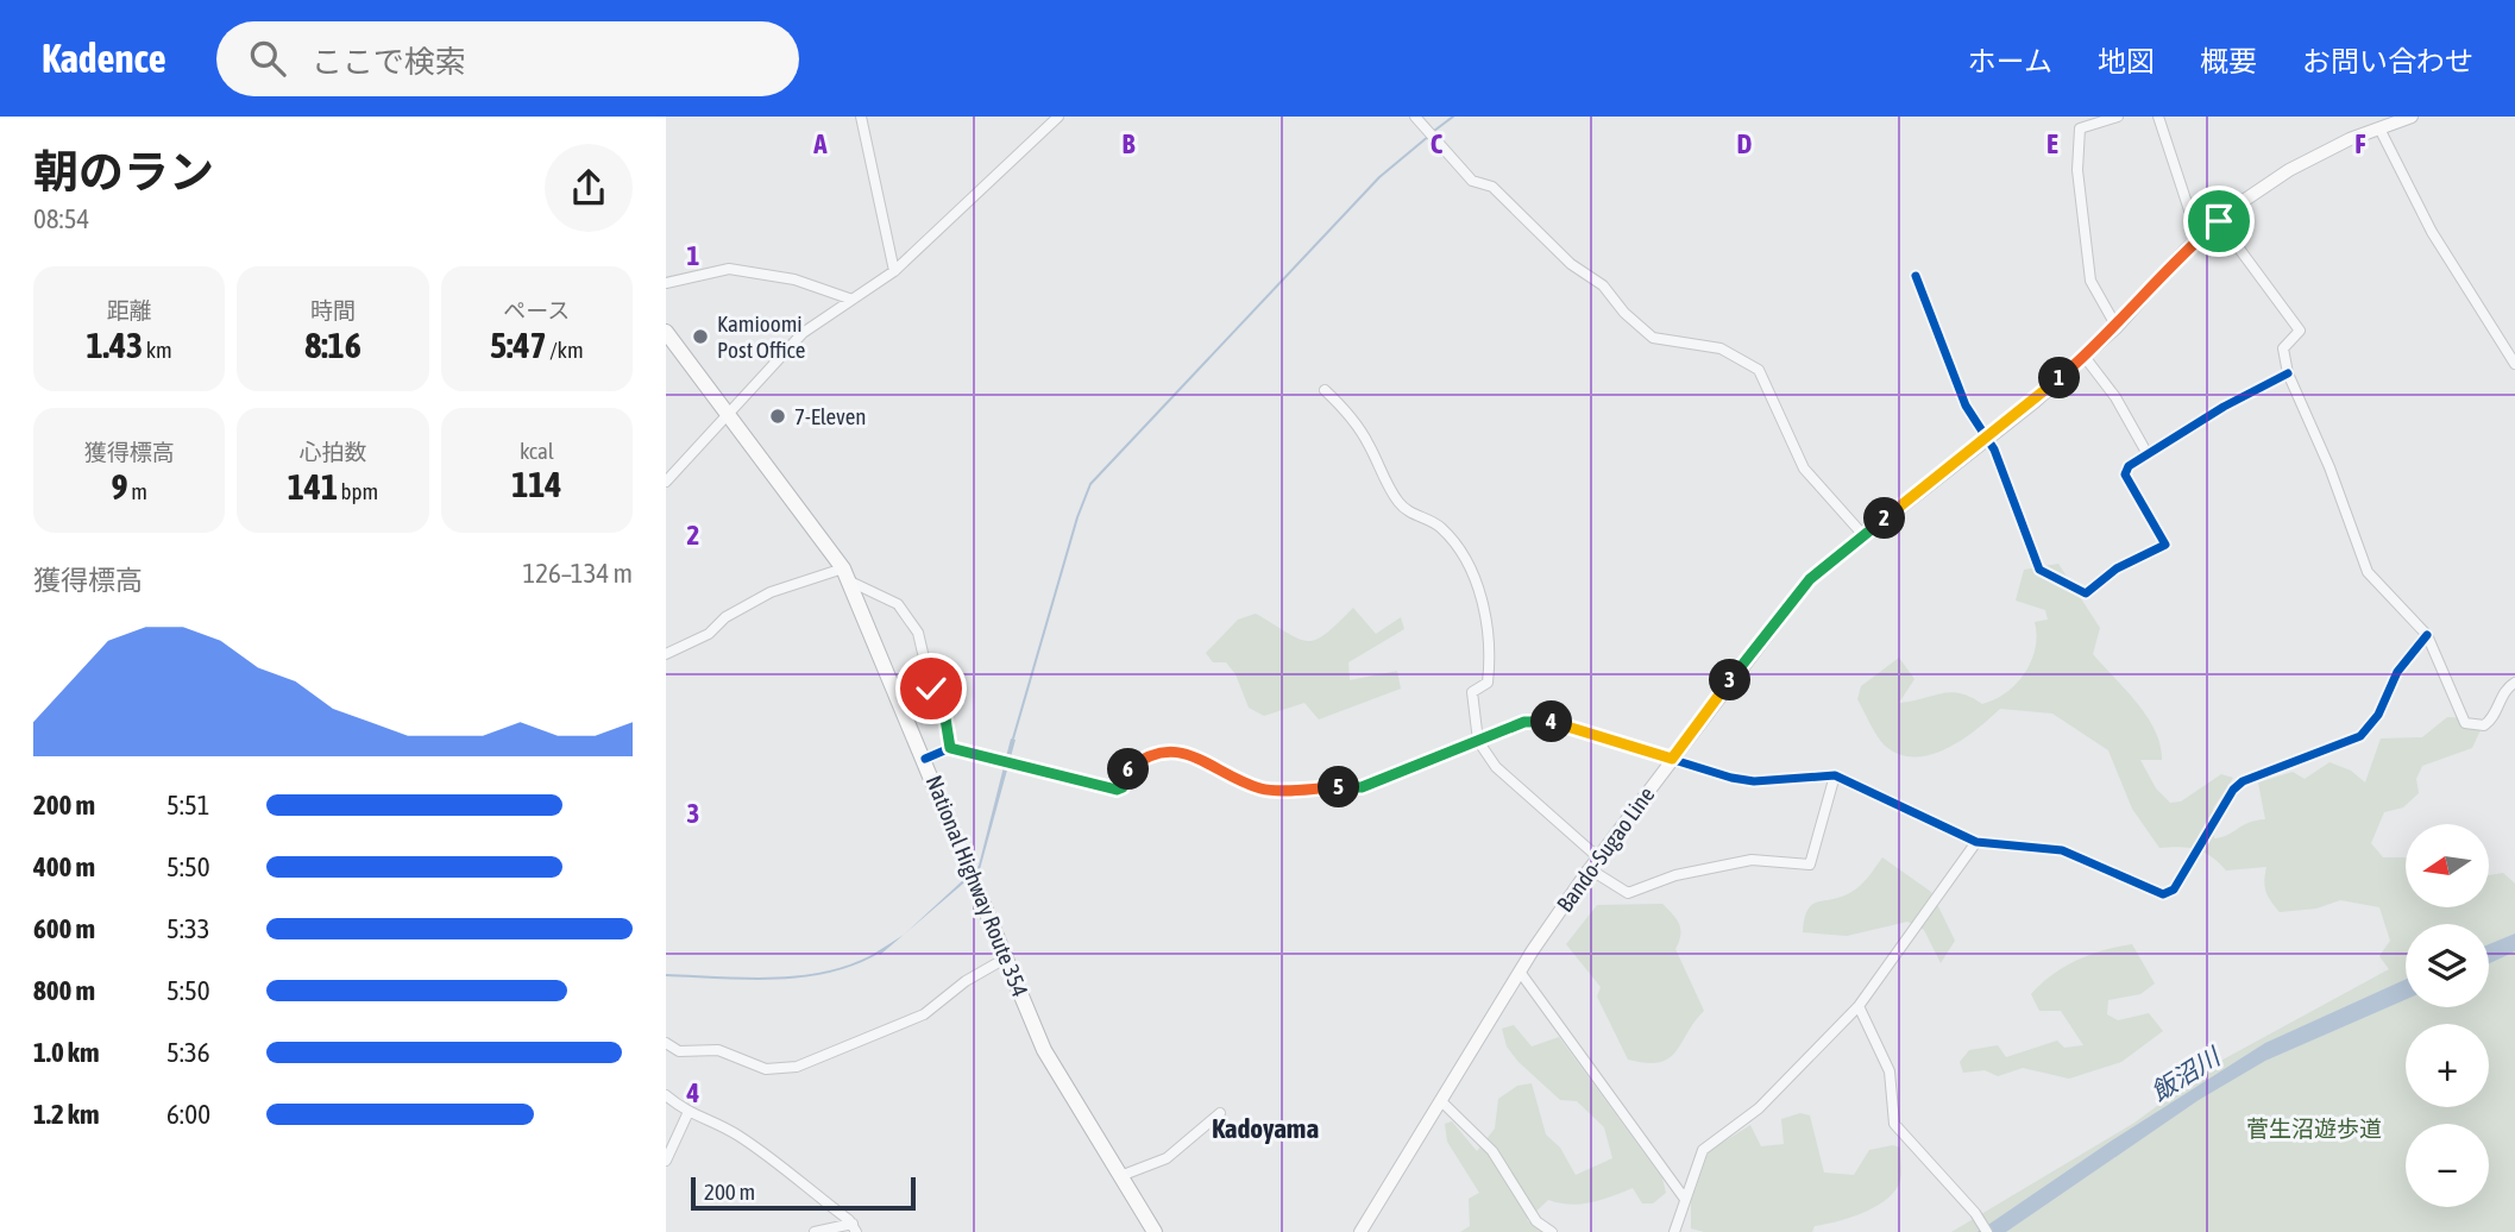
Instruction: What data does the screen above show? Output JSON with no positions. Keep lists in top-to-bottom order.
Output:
{
  "streets": {
    "highway": ["National Highway Route 354"],
    "main road": ["Bando-Sugao Line"]
  },
  "districts": ["Kadoyama"],
  "water": ["飯沼川"],
  "parks": ["菅生沼遊歩道"],
  "places": ["Kamioomi Post Office", "7-Eleven"],
  "scale_bar": "200 m",
  "north": "left",
  "page": {
    "header": "Kadence",
    "search": "ここで検索",
    "nav": [
      "ホーム",
      "地図",
      "概要",
      "お問い合わせ"
    ],
    "heading": ["朝のラン", "08:54"],
    "stats": [
      ["距離", "1.43 km"],
      ["時間", "8:16"],
      ["ペース", "5:47 /km"],
      ["獲得標高", "9 m"],
      ["心拍数", "141 bpm"],
      ["kcal", "114"]
    ],
    "pins": [
      "1",
      "2",
      "3",
      "4",
      "6",
      "5"
    ],
    "chart": ["獲得標高", "126–134 m"],
    "list": [
      {
        "name": "200 m",
        "note": "5:51"
      },
      {
        "name": "400 m",
        "note": "5:50"
      },
      {
        "name": "600 m",
        "note": "5:33"
      },
      {
        "name": "800 m",
        "note": "5:50"
      },
      {
        "name": "1.0 km",
        "note": "5:36"
      },
      {
        "name": "1.2 km",
        "note": "6:00"
      }
    ],
    "map_buttons": ["+", "−"],
    "scale": "200 m"
  },
  "grid": {
    "columns": [
      "A",
      "B",
      "C",
      "D",
      "E",
      "F"
    ],
    "rows": [
      "1",
      "2",
      "3",
      "4"
    ]
  }
}
